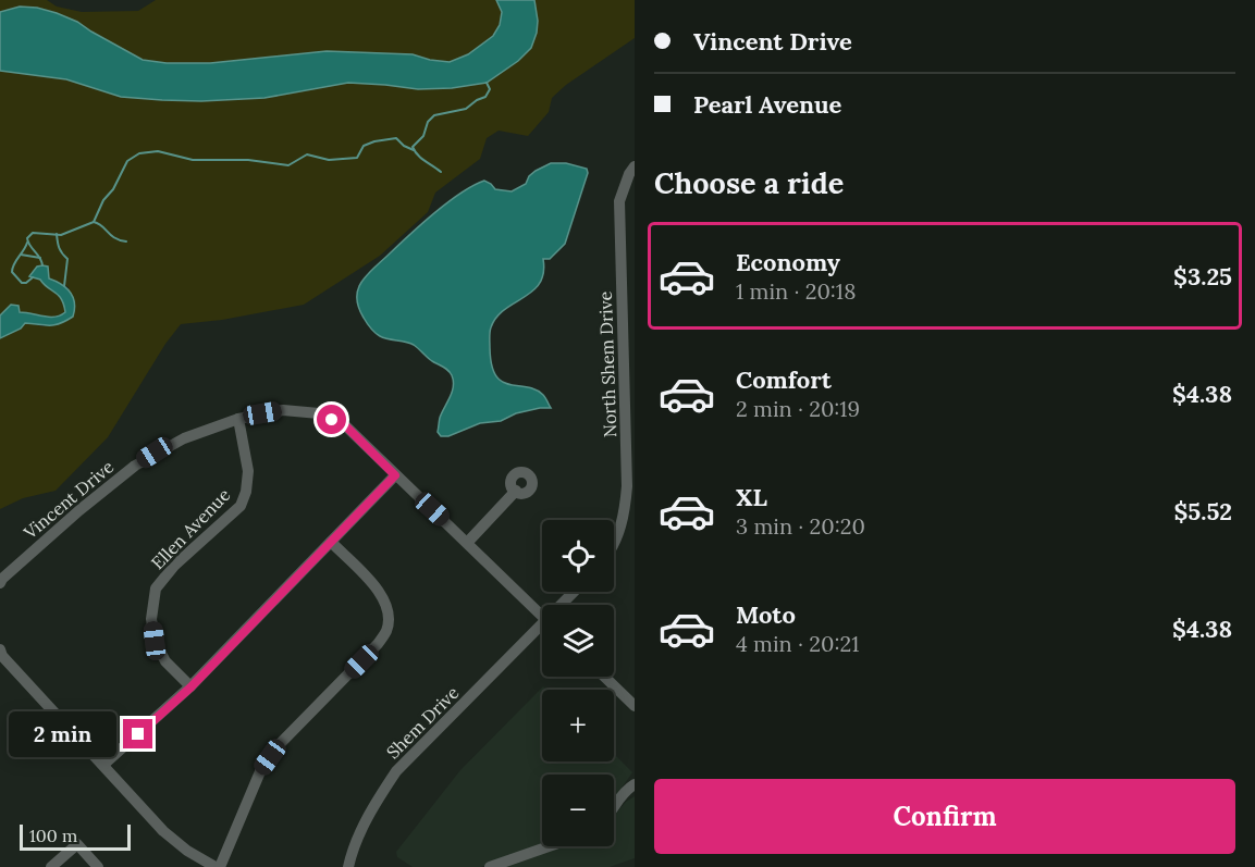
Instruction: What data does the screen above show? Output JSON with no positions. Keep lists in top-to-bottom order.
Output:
{
  "streets": {
    "street": [
      "North Shem Drive",
      "Vincent Drive",
      "Ellen Avenue",
      "Shem Drive"
    ]
  },
  "crossings": [
    ["Vincent Drive", "Ellen Avenue"]
  ],
  "scale_bar": "100 m",
  "page": {
    "banner": ["Vincent Drive", "Pearl Avenue"],
    "heading": "Choose a ride",
    "list": [
      {
        "name": "Economy",
        "note": "1 min · 20:18",
        "value": "$3.25"
      },
      {
        "name": "Comfort",
        "note": "2 min · 20:19",
        "value": "$4.38"
      },
      {
        "name": "XL",
        "note": "3 min · 20:20",
        "value": "$5.52"
      },
      {
        "name": "Moto",
        "note": "4 min · 20:21",
        "value": "$4.38"
      }
    ],
    "map_buttons": ["+", "−"],
    "bubble": "2 min",
    "buttons": "Confirm",
    "scale": "100 m"
  }
}
